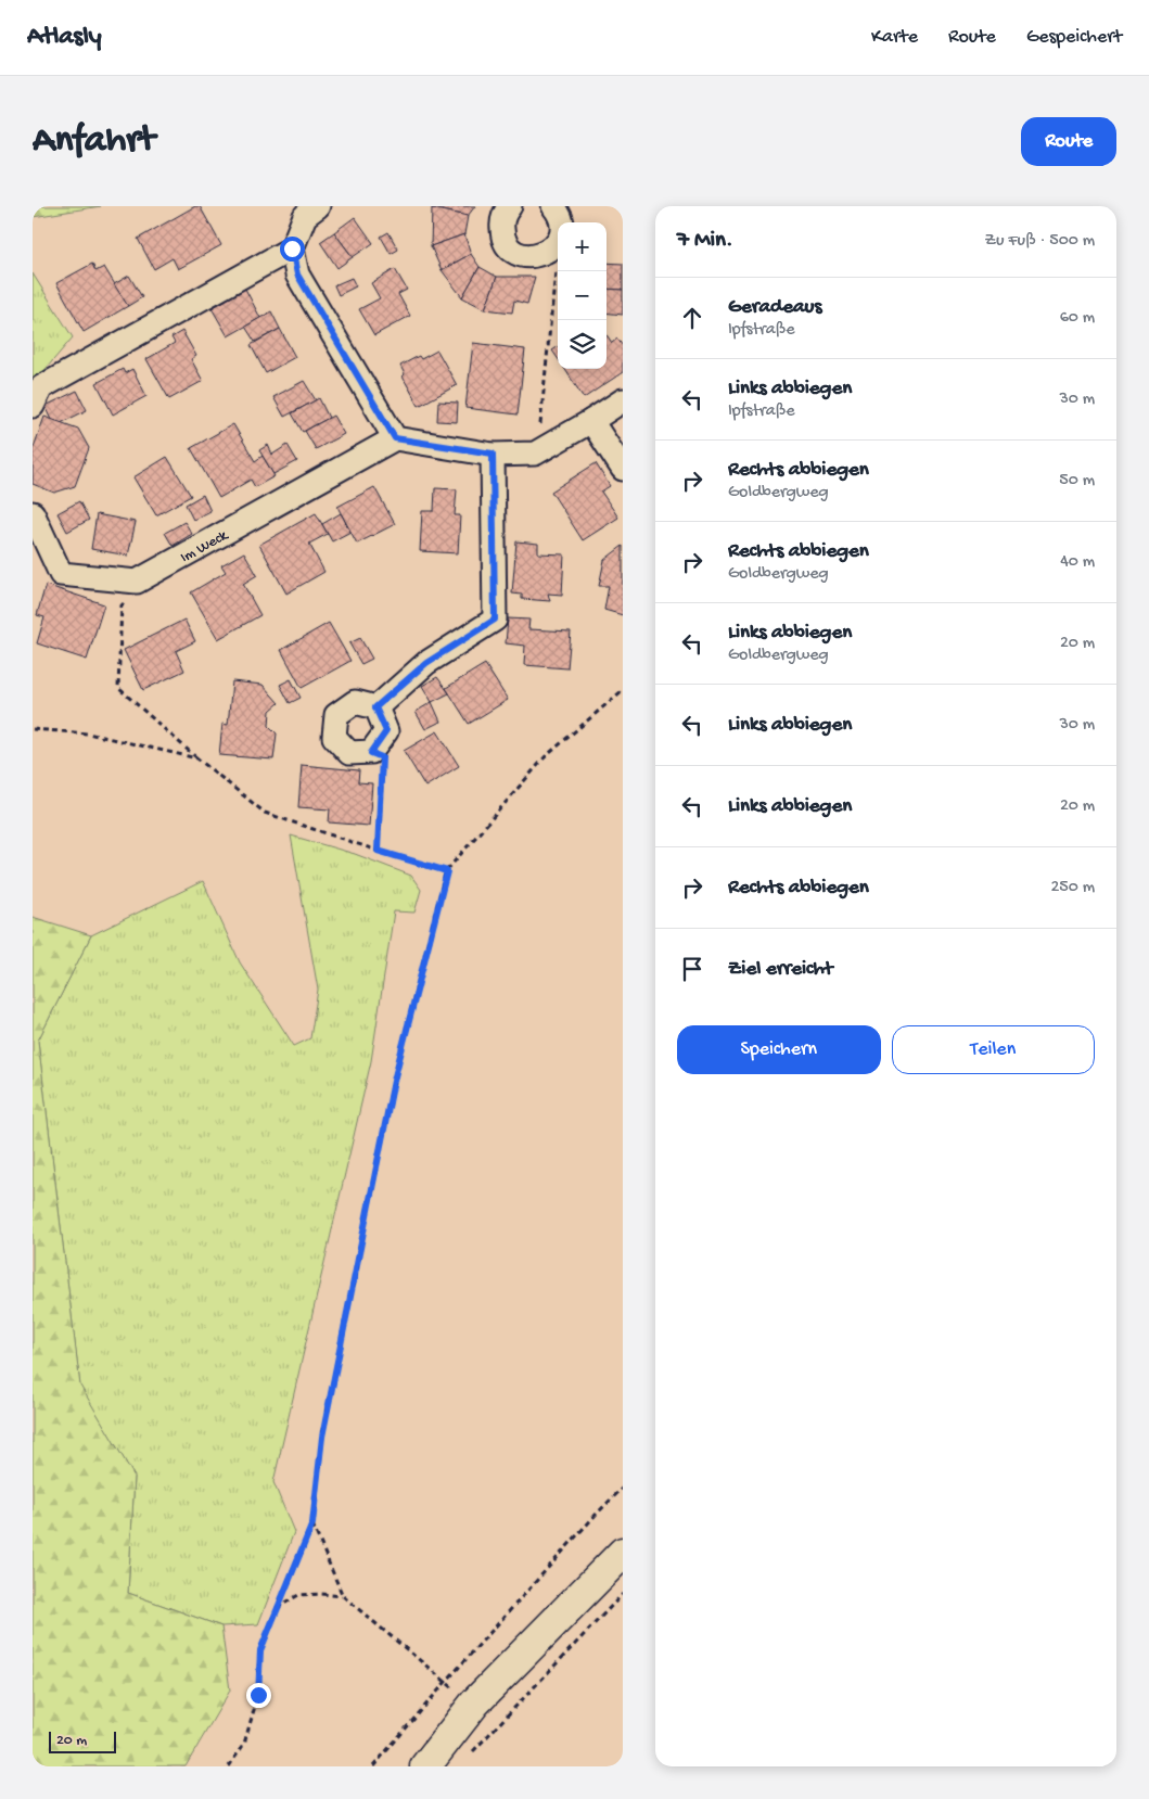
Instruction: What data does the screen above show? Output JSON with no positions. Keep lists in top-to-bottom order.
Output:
{
  "streets": {
    "street": ["Im Weck"]
  },
  "scale_bar": "20 m",
  "page": {
    "header": "Atlasly",
    "nav": ["Karte", "Route", "Gespeichert"],
    "buttons": [
      "Route",
      ["Speichern", "Teilen"]
    ],
    "title": "Anfahrt",
    "heading": ["7 Min.", "Zu Fuß · 500 m"],
    "map_buttons": ["+", "−"],
    "list": [
      ["Geradeaus", "Ipfstraße", "60 m"],
      ["Links abbiegen", "Ipfstraße", "30 m"],
      ["Rechts abbiegen", "Goldbergweg", "50 m"],
      ["Rechts abbiegen", "Goldbergweg", "40 m"],
      ["Links abbiegen", "Goldbergweg", "20 m"],
      ["Links abbiegen", "30 m"],
      ["Links abbiegen", "20 m"],
      ["Rechts abbiegen", "250 m"],
      "Ziel erreicht"
    ],
    "scale": "20 m"
  }
}
